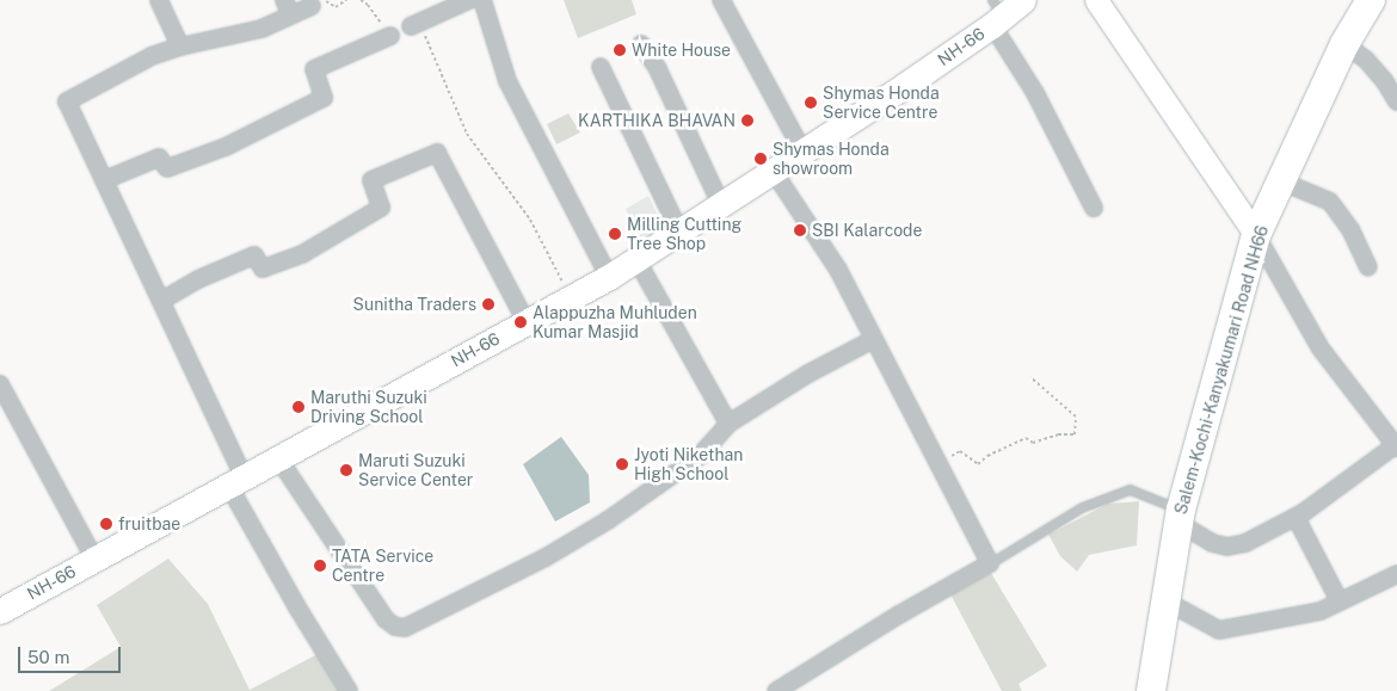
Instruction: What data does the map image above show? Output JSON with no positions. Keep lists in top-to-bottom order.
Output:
{
  "streets": {
    "highway": ["Salem-Kochi-Kanyakumari Road NH66"],
    "main road": ["NH-66"]
  },
  "places": [
    "White House",
    "Shymas Honda Service Centre",
    "KARTHIKA BHAVAN",
    "Shymas Honda showroom",
    "SBI Kalarcode",
    "Milling Cutting Tree Shop",
    "Sunitha Traders",
    "Alappuzha Muhluden Kumar Masjid",
    "Maruthi Suzuki Driving School",
    "Jyoti Nikethan High School",
    "Maruti Suzuki Service Center",
    "fruitbae",
    "TATA Service Centre"
  ],
  "scale_bar": "50 m"
}
